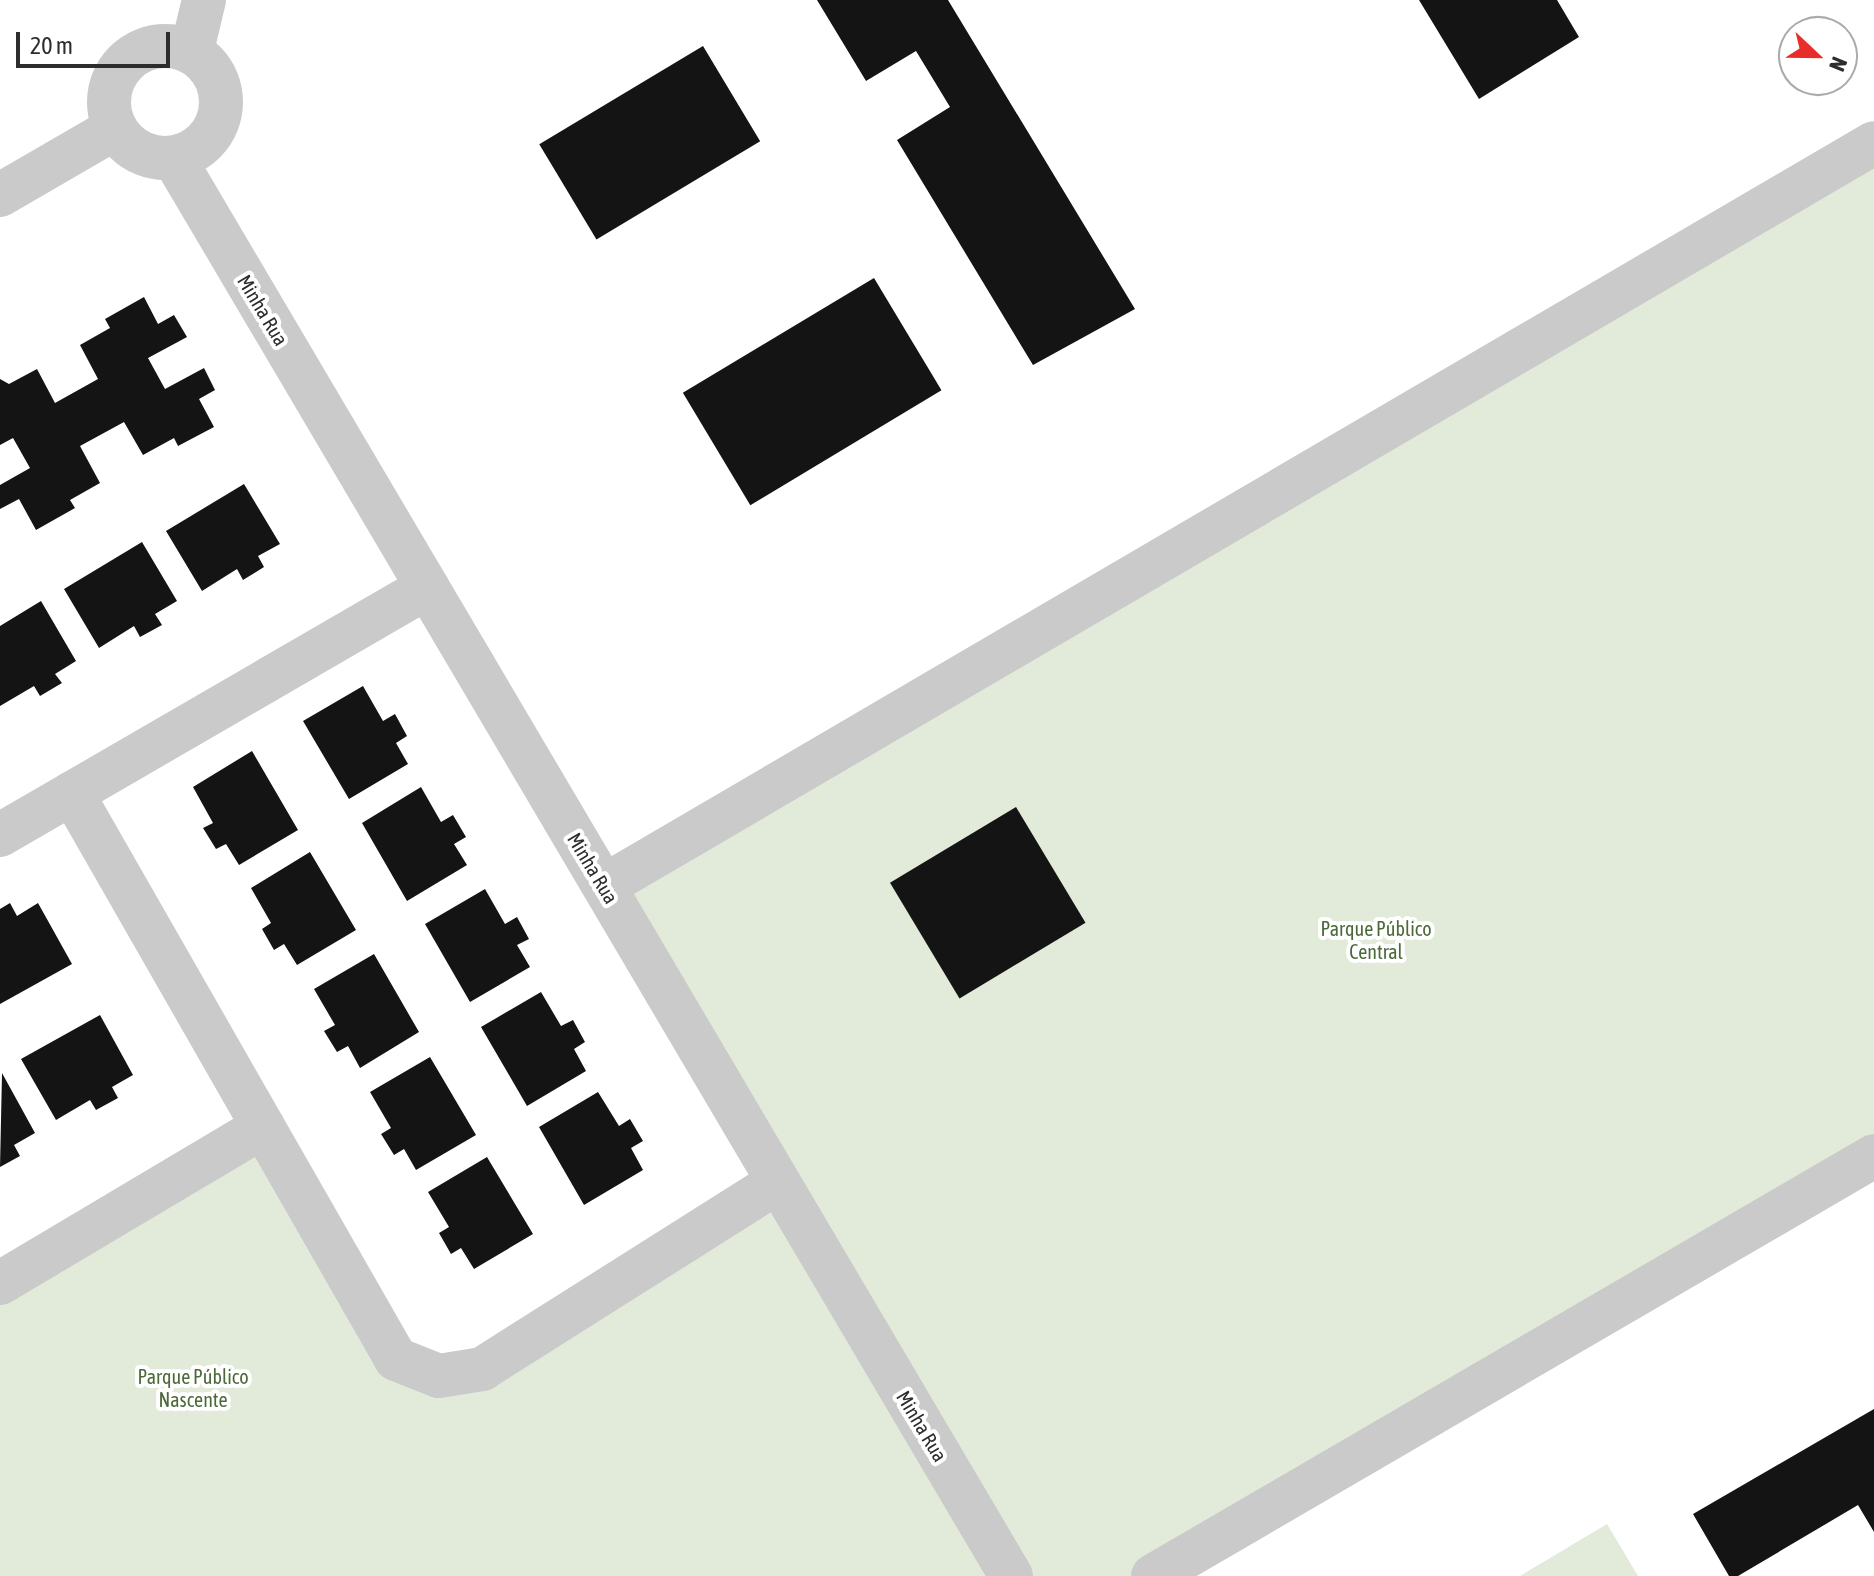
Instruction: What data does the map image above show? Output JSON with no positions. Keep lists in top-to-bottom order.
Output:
{
  "streets": {
    "street": ["Minha Rua"]
  },
  "parks": ["Parque Público Central", "Parque Público Nascente"],
  "scale_bar": "20 m",
  "north": "right"
}
